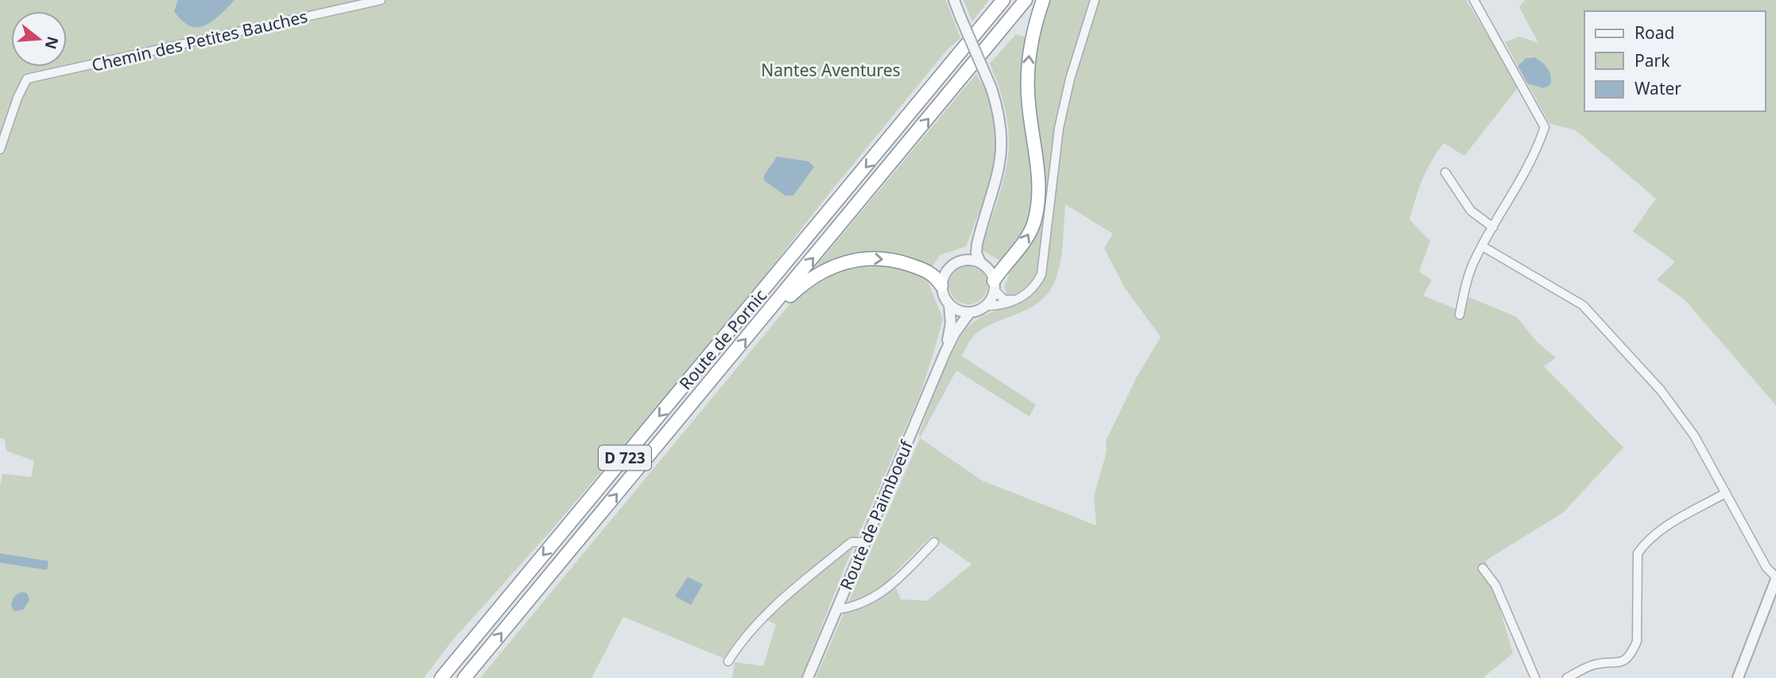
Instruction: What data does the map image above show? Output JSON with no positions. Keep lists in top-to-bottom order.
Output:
{
  "streets": {
    "highway": ["Route de Pornic", "D 723"],
    "street": ["Chemin des Petites Bauches", "Route de Paimboeuf"]
  },
  "parks": ["Nantes Aventures"],
  "legend": ["Road", "Park", "Water"],
  "north": "right"
}
